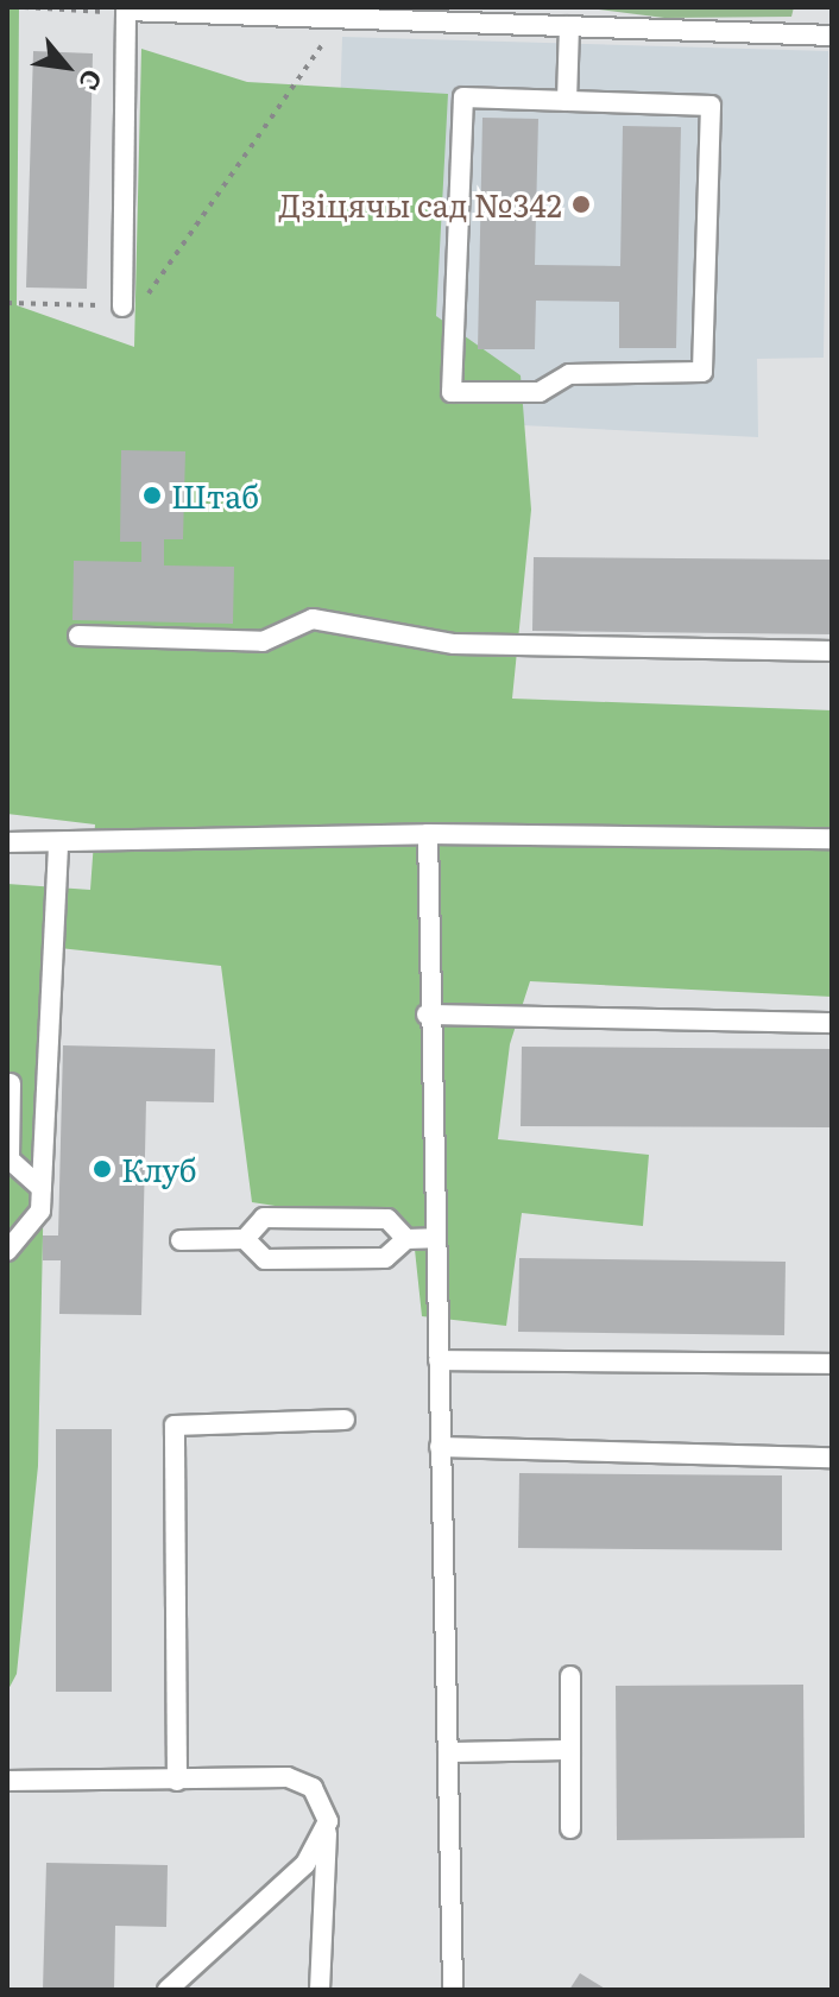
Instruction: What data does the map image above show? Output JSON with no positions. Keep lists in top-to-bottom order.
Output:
{
  "places": ["Дзіцячы сад №342", "Штаб", "Клуб"],
  "north": "bottom right"
}
